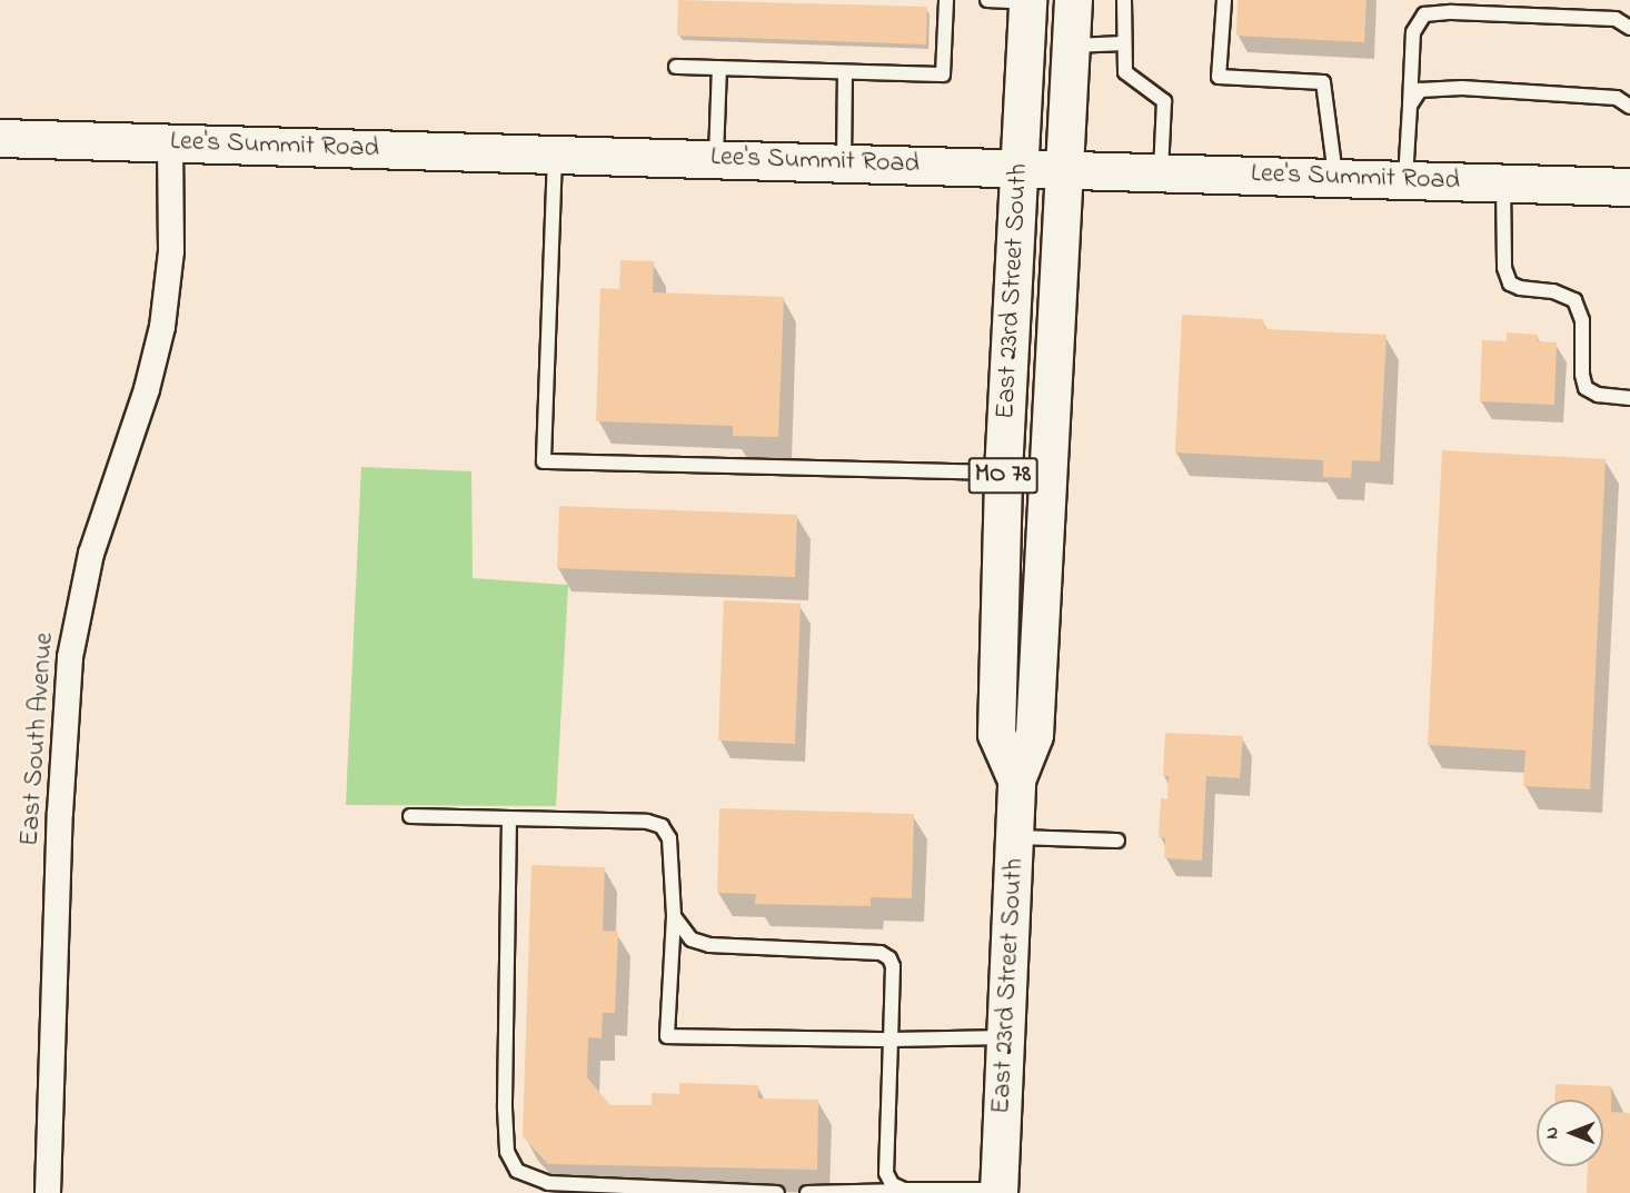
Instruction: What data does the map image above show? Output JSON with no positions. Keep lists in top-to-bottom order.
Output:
{
  "streets": {
    "main road": ["Lee's Summit Road", "East 23rd Street South", "MO 78"],
    "street": ["East South Avenue"]
  },
  "crossings": [
    ["Lee's Summit Road", "East 23rd Street South"],
    ["Lee's Summit Road", "East South Avenue"]
  ],
  "north": "left"
}
